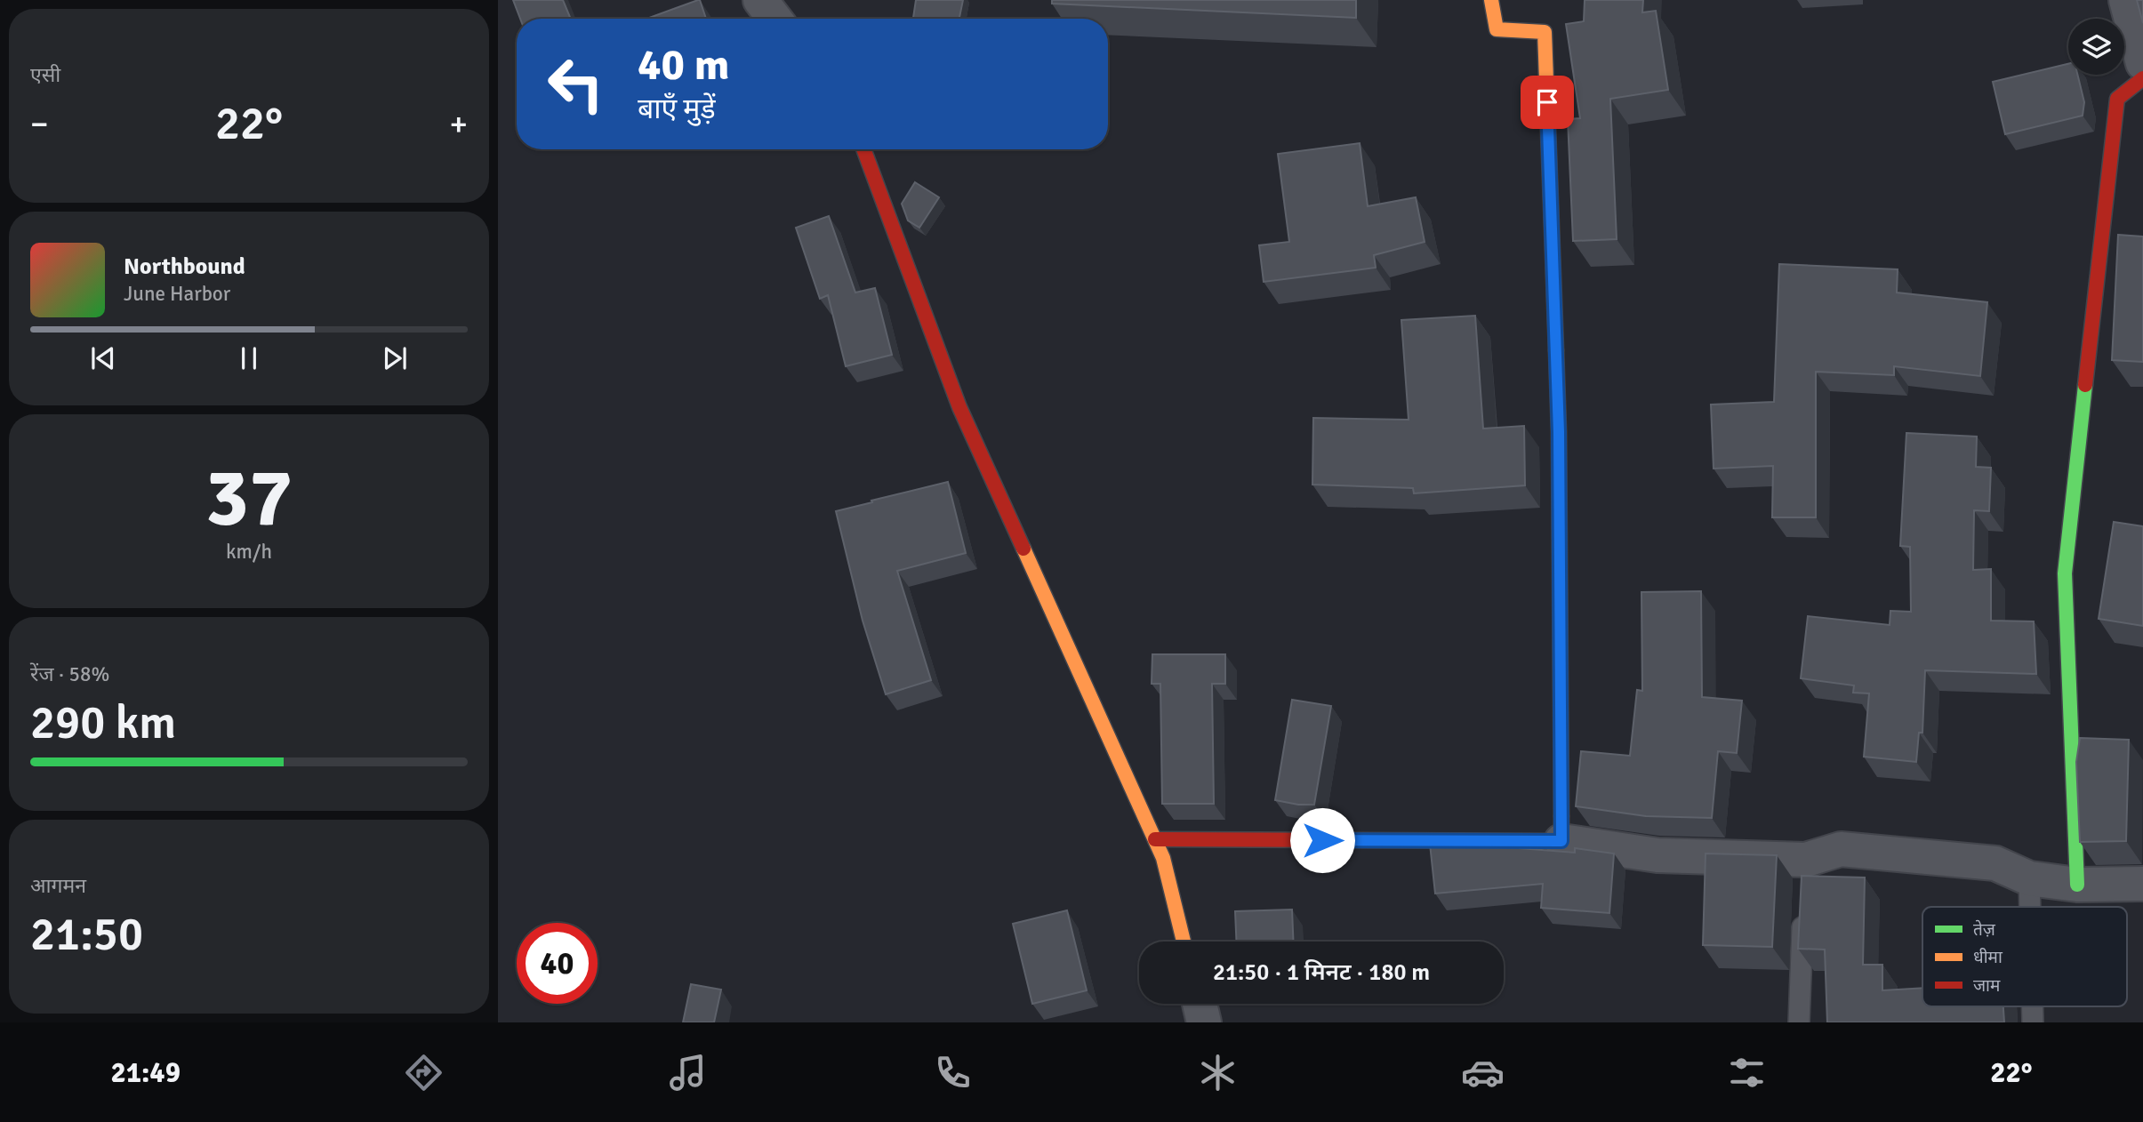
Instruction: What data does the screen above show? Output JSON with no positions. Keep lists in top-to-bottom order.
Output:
{
  "legend": ["तेज़", "धीमा", "जाम"],
  "page": {
    "tile": [
      "एसी",
      ["37", "km/h"],
      ["रेंज · 58%", "290 km"],
      ["आगमन", "21:50"]
    ],
    "turn": ["40 m", "बाएँ मुड़ें"],
    "heat": ["−", "22°", "+"],
    "song": ["Northbound", "June Harbor"],
    "limit": "40",
    "trip": "21:50 · 1 मिनट · 180 m",
    "tabs": ["21:49", "22°"]
  }
}
